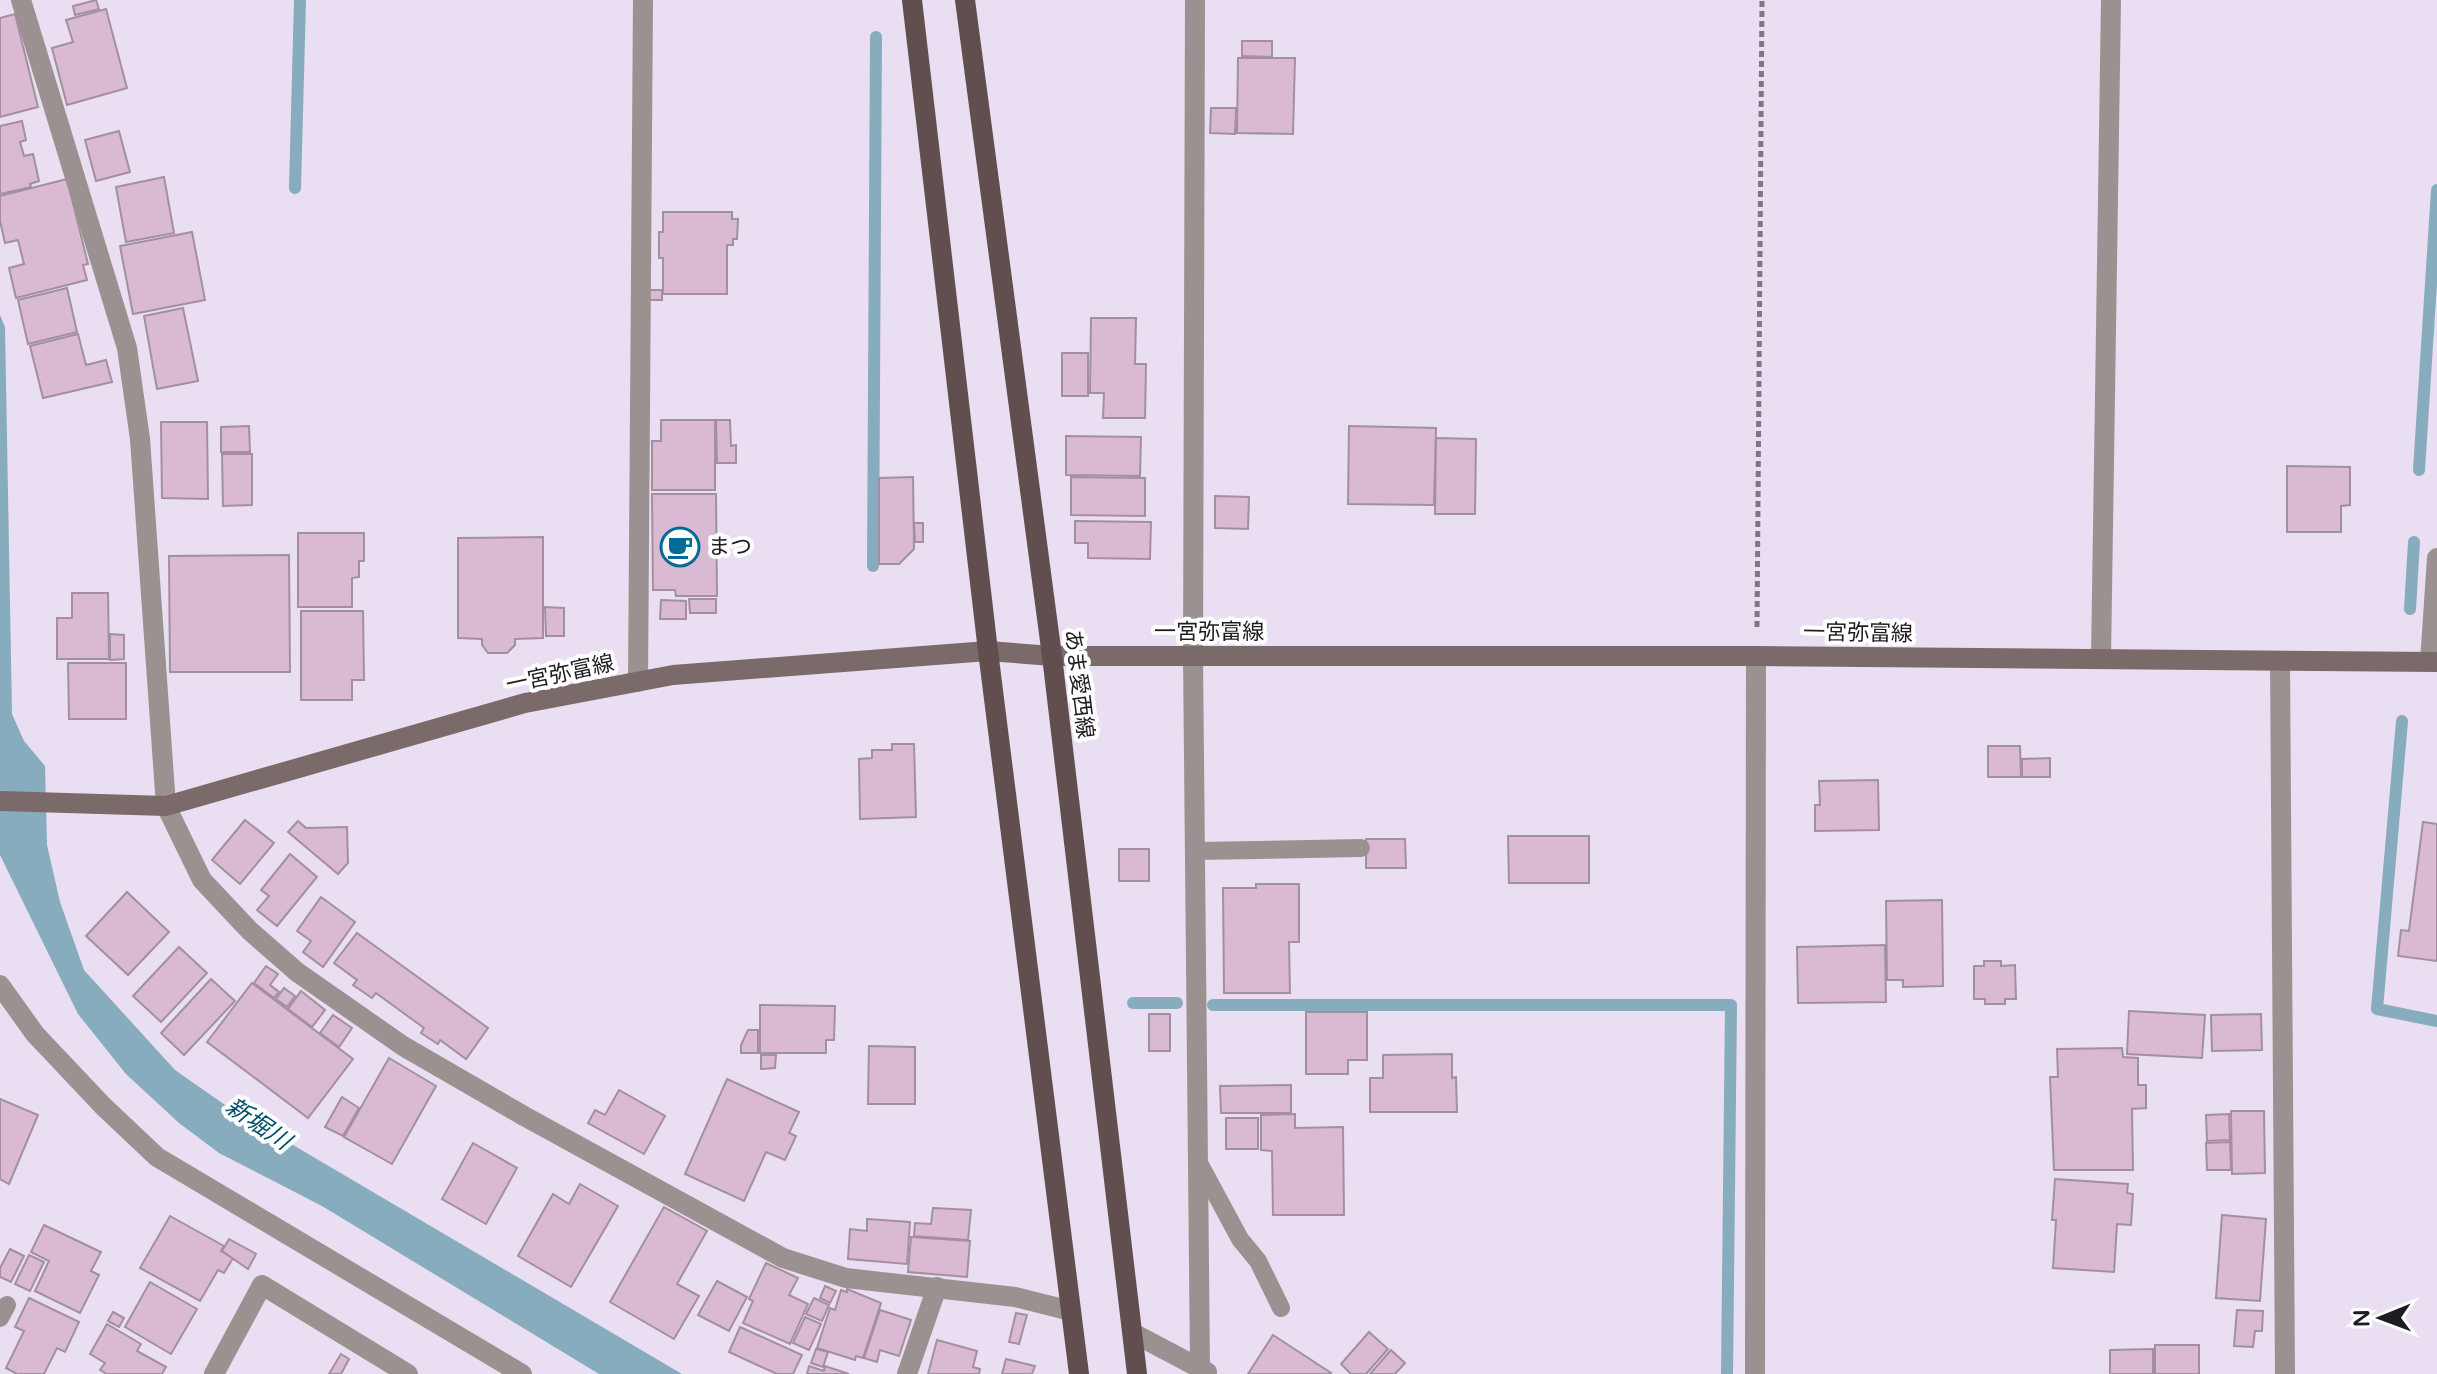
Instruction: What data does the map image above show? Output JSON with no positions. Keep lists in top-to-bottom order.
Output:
{
  "streets": {
    "main road": ["一宮弥富線", "あま愛西線"]
  },
  "crossings": [
    ["一宮弥富線", "あま愛西線"]
  ],
  "water": ["新堀川"],
  "places": {
    "cafe": ["まつ"]
  },
  "north": "left"
}
